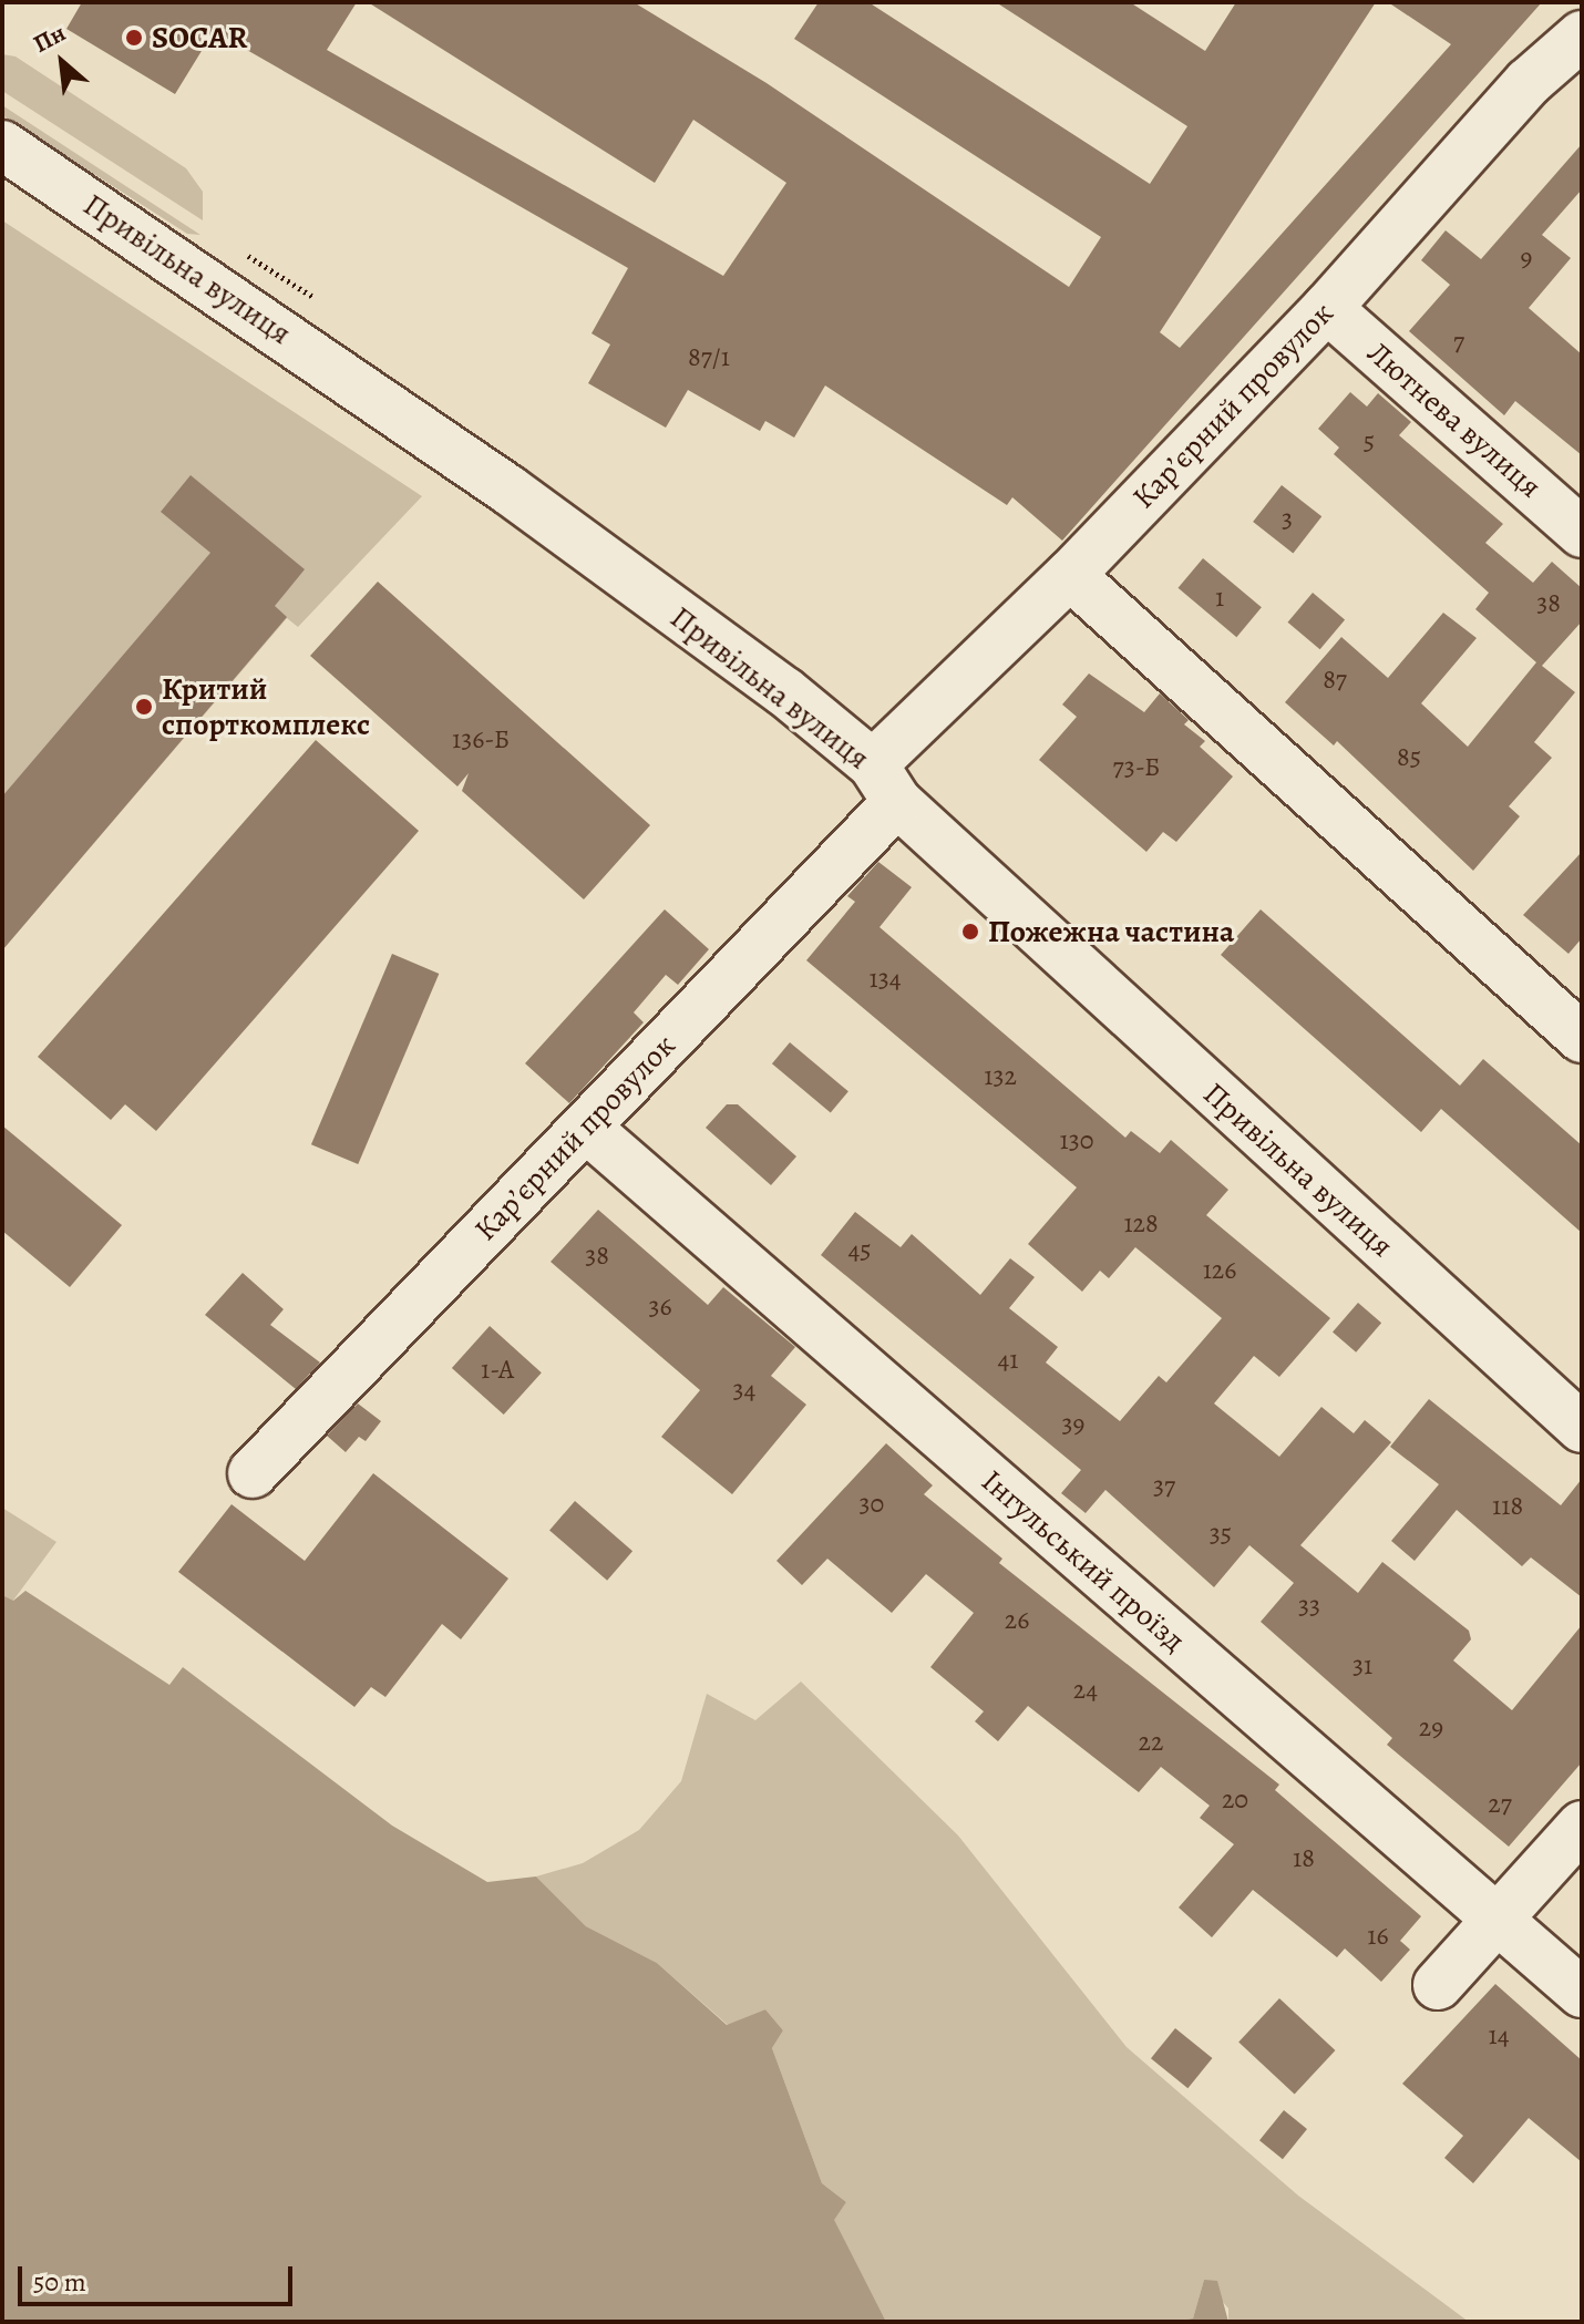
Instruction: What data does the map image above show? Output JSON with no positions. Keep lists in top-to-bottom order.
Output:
{
  "streets": {
    "street": [
      "Привільна вулиця",
      "Карʼєрний провулок",
      "Лютнева вулиця",
      "Інгульський проїзд"
    ]
  },
  "crossings": [
    ["Привільна вулиця", "Карʼєрний провулок"],
    ["Карʼєрний провулок", "Лютнева вулиця"],
    ["Карʼєрний провулок", "Інгульський проїзд"]
  ],
  "places": ["SOCAR", "Критий спорткомплекс", "Пожежна частина"],
  "house_numbers": [
    "9",
    "7",
    "87/1",
    "5",
    "3",
    "1",
    "38",
    "87",
    "136-Б",
    "85",
    "73-Б",
    "134",
    "132",
    "130",
    "128",
    "45",
    "38",
    "126",
    "36",
    "41",
    "1-А",
    "34",
    "39",
    "37",
    "30",
    "118",
    "35",
    "33",
    "26",
    "31",
    "24",
    "29",
    "22",
    "20",
    "27",
    "18",
    "16",
    "14"
  ],
  "scale_bar": "50 m",
  "north": "top left"
}
